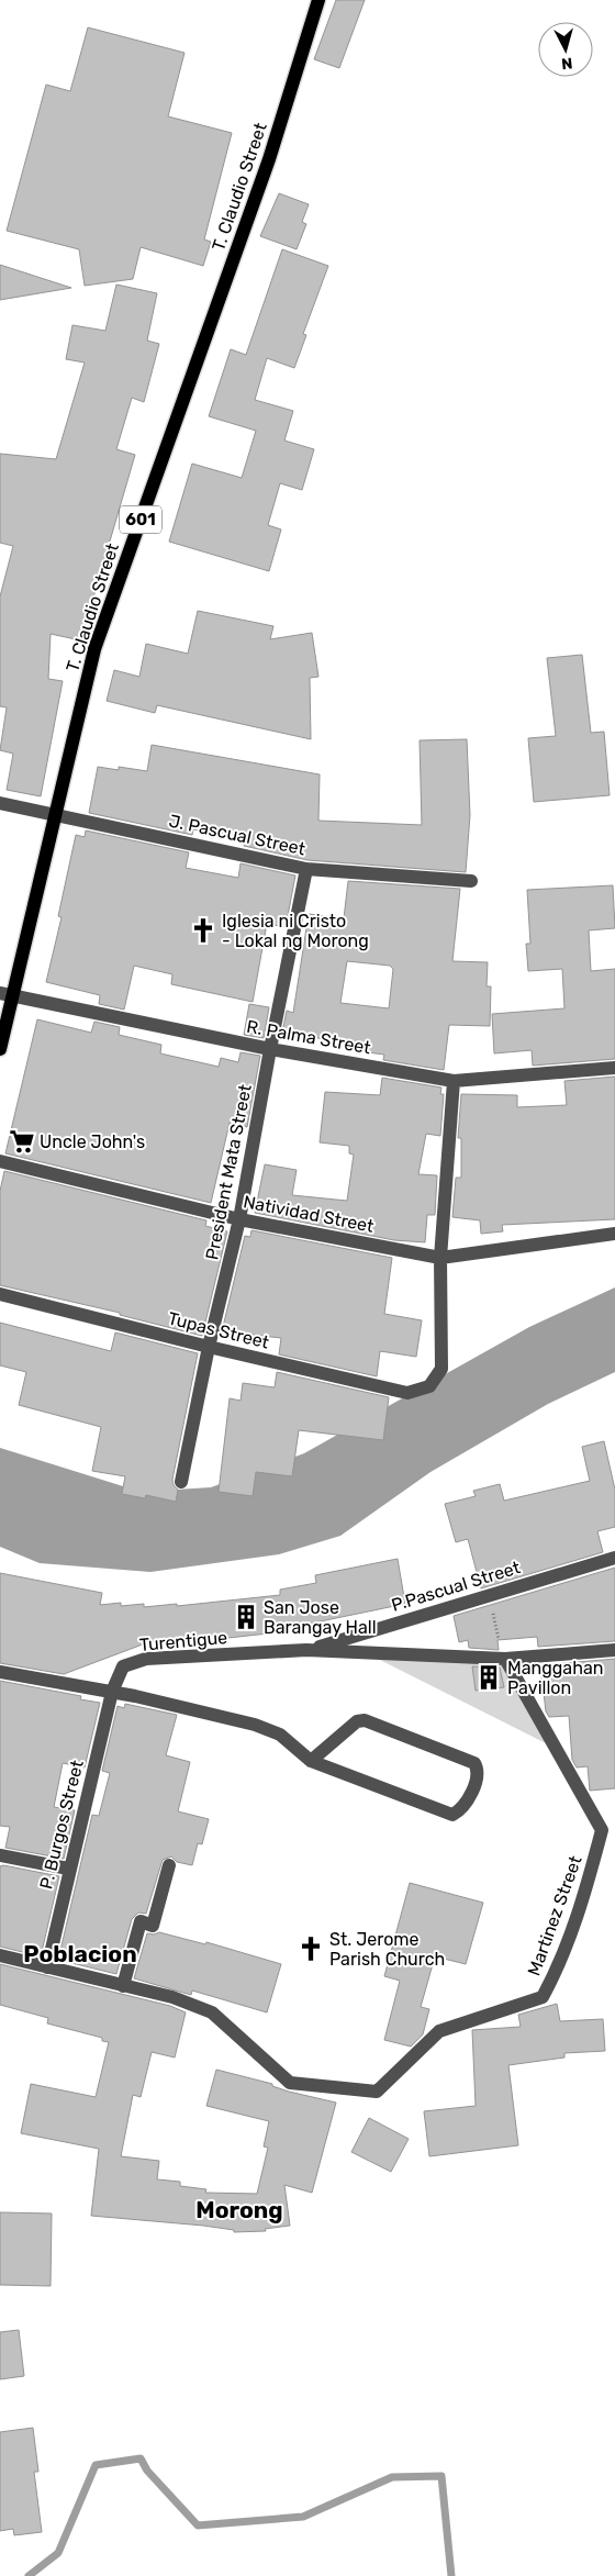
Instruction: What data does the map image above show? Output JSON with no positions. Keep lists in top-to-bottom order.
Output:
{
  "streets": {
    "main road": ["T. Claudio Street", "601"],
    "street": [
      "J. Pascual Street",
      "R. Palma Street",
      "President Mata Street",
      "Natividad Street",
      "Tupas Street",
      "P.Pascual Street",
      "Turentigue",
      "P. Burgos Street",
      "Martinez Street"
    ]
  },
  "crossings": [
    ["T. Claudio Street", "J. Pascual Street"],
    ["T. Claudio Street", "R. Palma Street"],
    ["J. Pascual Street", "President Mata Street"],
    ["R. Palma Street", "President Mata Street"],
    ["President Mata Street", "Natividad Street"],
    ["President Mata Street", "Tupas Street"],
    ["Natividad Street", "Tupas Street"],
    ["P.Pascual Street", "Turentigue"],
    ["Turentigue", "P. Burgos Street"],
    ["P. Burgos Street", "Martinez Street"]
  ],
  "districts": ["Poblacion", "Morong"],
  "places": {
    "church": ["Iglesia ni Cristo - Lokal ng Morong", "St. Jerome Parish Church"],
    "supermarket": ["Uncle John's"],
    "building": ["San Jose Barangay Hall", "Manggahan Pavillon"]
  },
  "north": "bottom"
}
